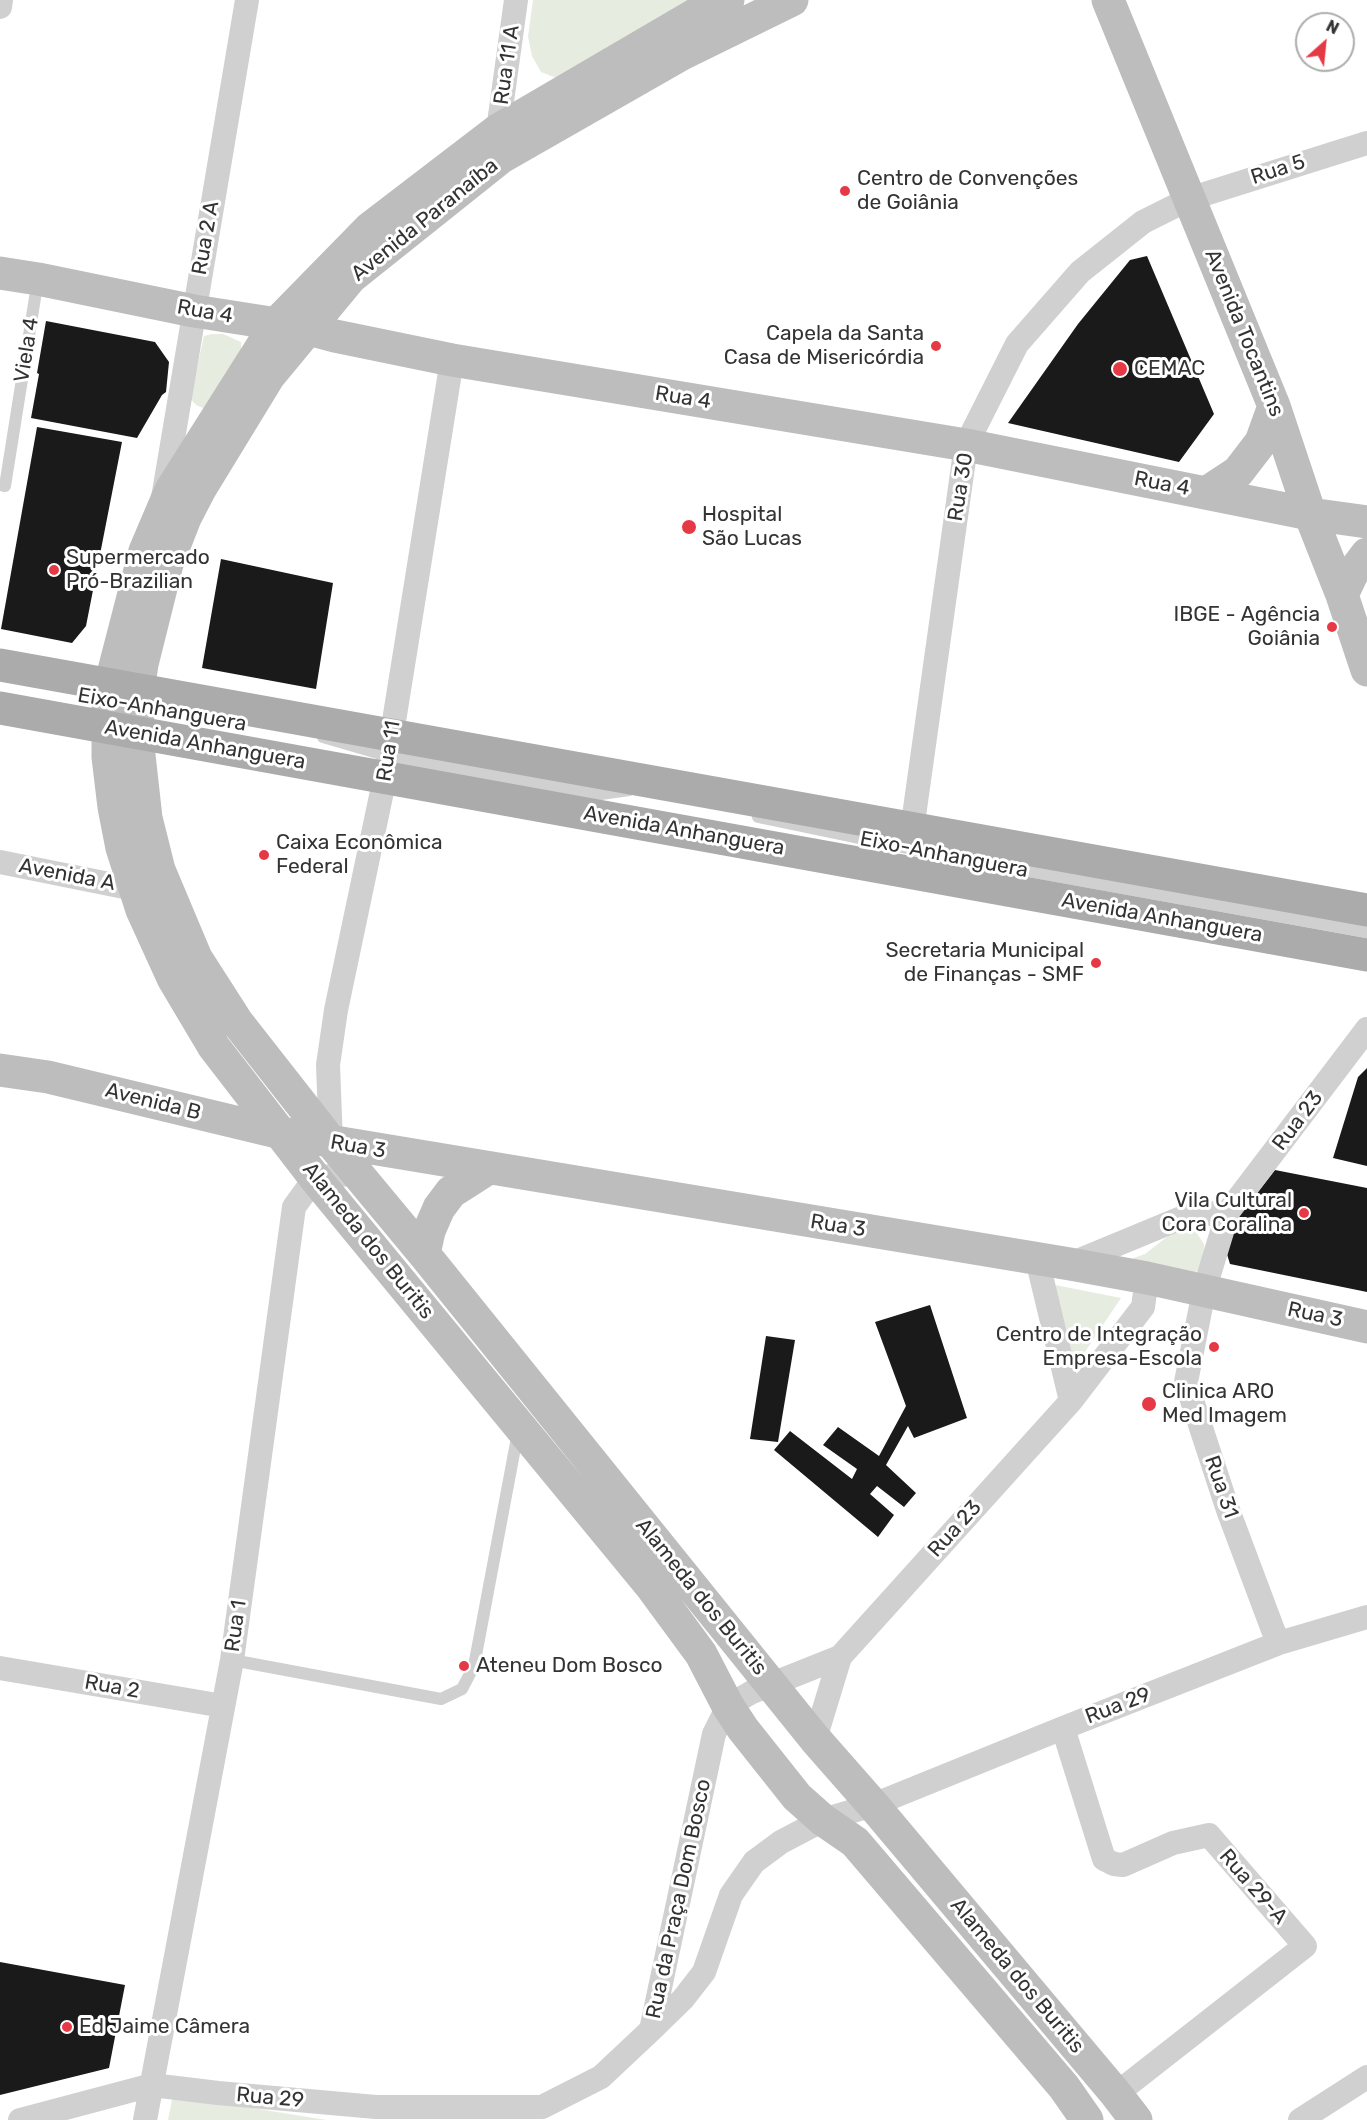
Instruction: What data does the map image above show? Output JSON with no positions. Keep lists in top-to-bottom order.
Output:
{
  "streets": {
    "main road": [
      "Avenida Paranaíba",
      "Rua 4",
      "Avenida Tocantins",
      "Avenida Anhanguera",
      "Avenida B",
      "Rua 3",
      "Alameda dos Buritis"
    ],
    "street": [
      "Rua 11 A",
      "Rua 5",
      "Rua 2 A",
      "Rua 30",
      "Rua 11",
      "Avenida A",
      "Rua 23",
      "Rua 31",
      "Rua 1",
      "Rua 2",
      "Rua 29",
      "Rua 29-A",
      "Rua da Praça Dom Bosco"
    ],
    "lane": ["Viela 4", "Eixo-Anhanguera"]
  },
  "crossings": [
    ["Rua 11 A", "Avenida Paranaíba"],
    ["Rua 5", "Avenida Tocantins"],
    ["Rua 5", "Rua 30"],
    ["Avenida Paranaíba", "Rua 2 A"],
    ["Avenida Paranaíba", "Rua 4"],
    ["Avenida Paranaíba", "Avenida Anhanguera"],
    ["Avenida Paranaíba", "Alameda dos Buritis"],
    ["Rua 2 A", "Rua 4"],
    ["Rua 4", "Avenida Tocantins"],
    ["Rua 4", "Viela 4"],
    ["Rua 4", "Rua 30"],
    ["Rua 4", "Rua 11"],
    ["Avenida Tocantins", "Rua 30"],
    ["Rua 30", "Avenida Anhanguera"],
    ["Avenida Anhanguera", "Rua 11"],
    ["Avenida Anhanguera", "Alameda dos Buritis"],
    ["Rua 11", "Avenida B"],
    ["Rua 11", "Rua 3"],
    ["Rua 11", "Alameda dos Buritis"],
    ["Avenida A", "Alameda dos Buritis"],
    ["Avenida B", "Rua 3"],
    ["Avenida B", "Alameda dos Buritis"],
    ["Rua 23", "Rua 3"],
    ["Rua 23", "Alameda dos Buritis"],
    ["Rua 23", "Rua 31"],
    ["Rua 3", "Alameda dos Buritis"],
    ["Rua 3", "Rua 31"],
    ["Alameda dos Buritis", "Rua 1"],
    ["Alameda dos Buritis", "Rua 29"],
    ["Alameda dos Buritis", "Rua 29-A"],
    ["Alameda dos Buritis", "Rua da Praça Dom Bosco"],
    ["Rua 31", "Rua 29"],
    ["Rua 1", "Rua 2"],
    ["Rua 1", "Rua 29"],
    ["Rua 29", "Rua 29-A"],
    ["Rua 29", "Rua da Praça Dom Bosco"]
  ],
  "places": [
    "Centro de Convenções de Goiânia",
    "Capela da Santa Casa de Misericórdia",
    "CEMAC",
    "Hospital São Lucas",
    "Supermercado Pró-Brazilian",
    "IBGE - Agência Goiânia",
    "Caixa Econômica Federal",
    "Secretaria Municipal de Finanças - SMF",
    "Vila Cultural Cora Coralina",
    "Centro de Integração Empresa-Escola",
    "Clinica ARO Med Imagem",
    "Ateneu Dom Bosco",
    "Ed Jaime Câmera"
  ],
  "north": "top right"
}
